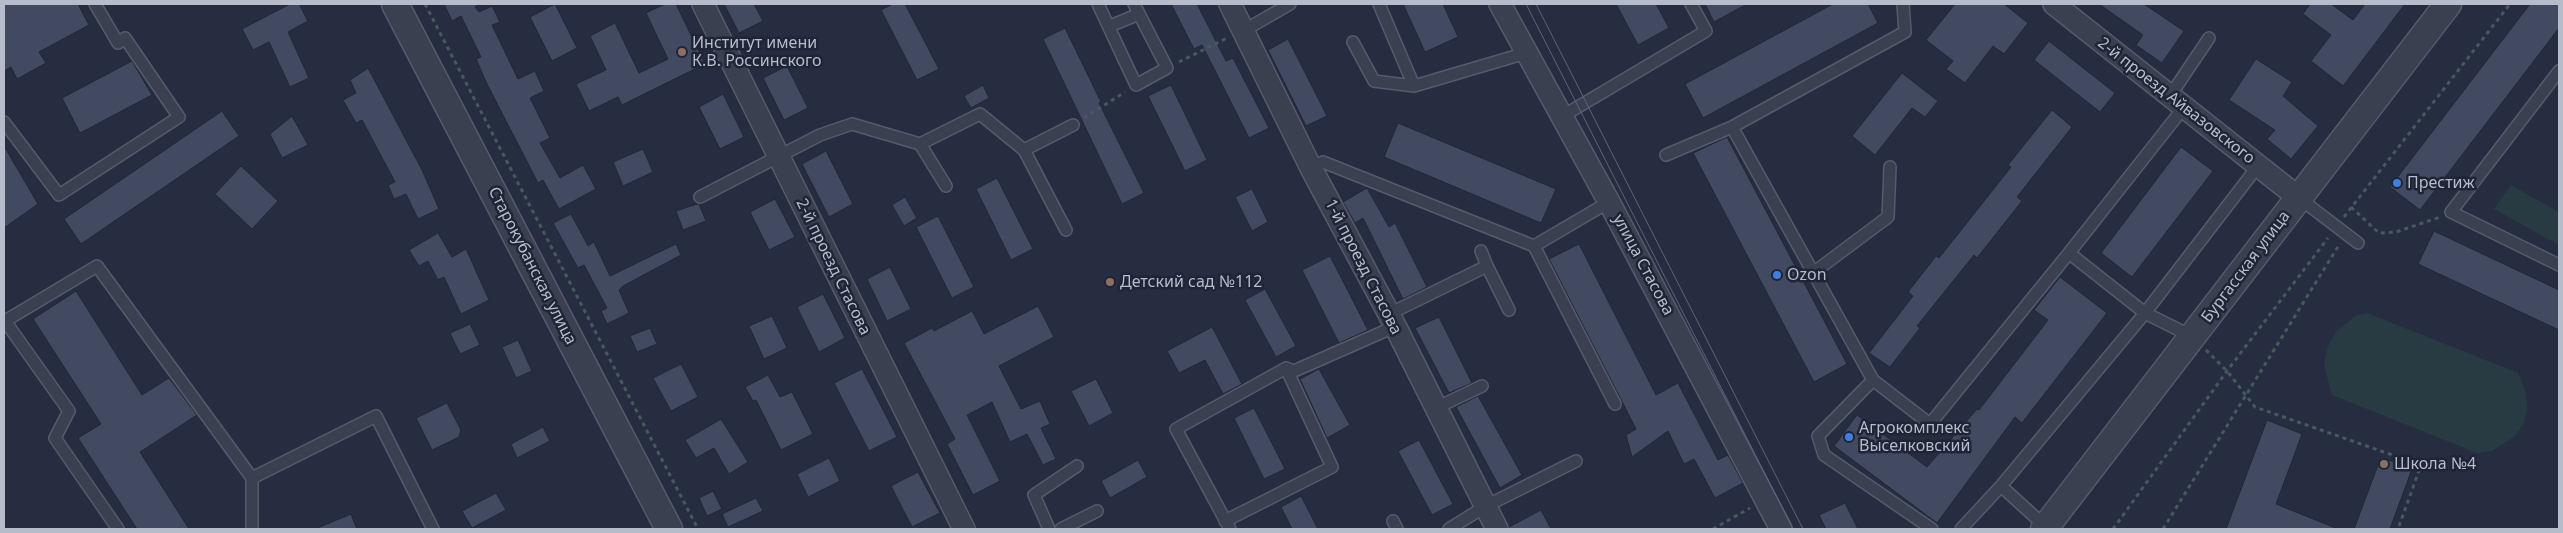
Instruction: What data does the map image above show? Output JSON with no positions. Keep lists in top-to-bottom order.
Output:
{
  "streets": {
    "street": [
      "2-й проезд Айвазовского",
      "улица Стасова",
      "Старокубанская улица",
      "2-й проезд Стасова",
      "1-й проезд Стасова",
      "Бургасская улица"
    ]
  },
  "crossings": [
    ["2-й проезд Айвазовского", "Бургасская улица"]
  ],
  "places": [
    "Институт имени К.В. Россинского",
    "Престиж",
    "Ozon",
    "Детский сад №112",
    "Агрокомплекс Выселковский",
    "Школа №4"
  ]
}
